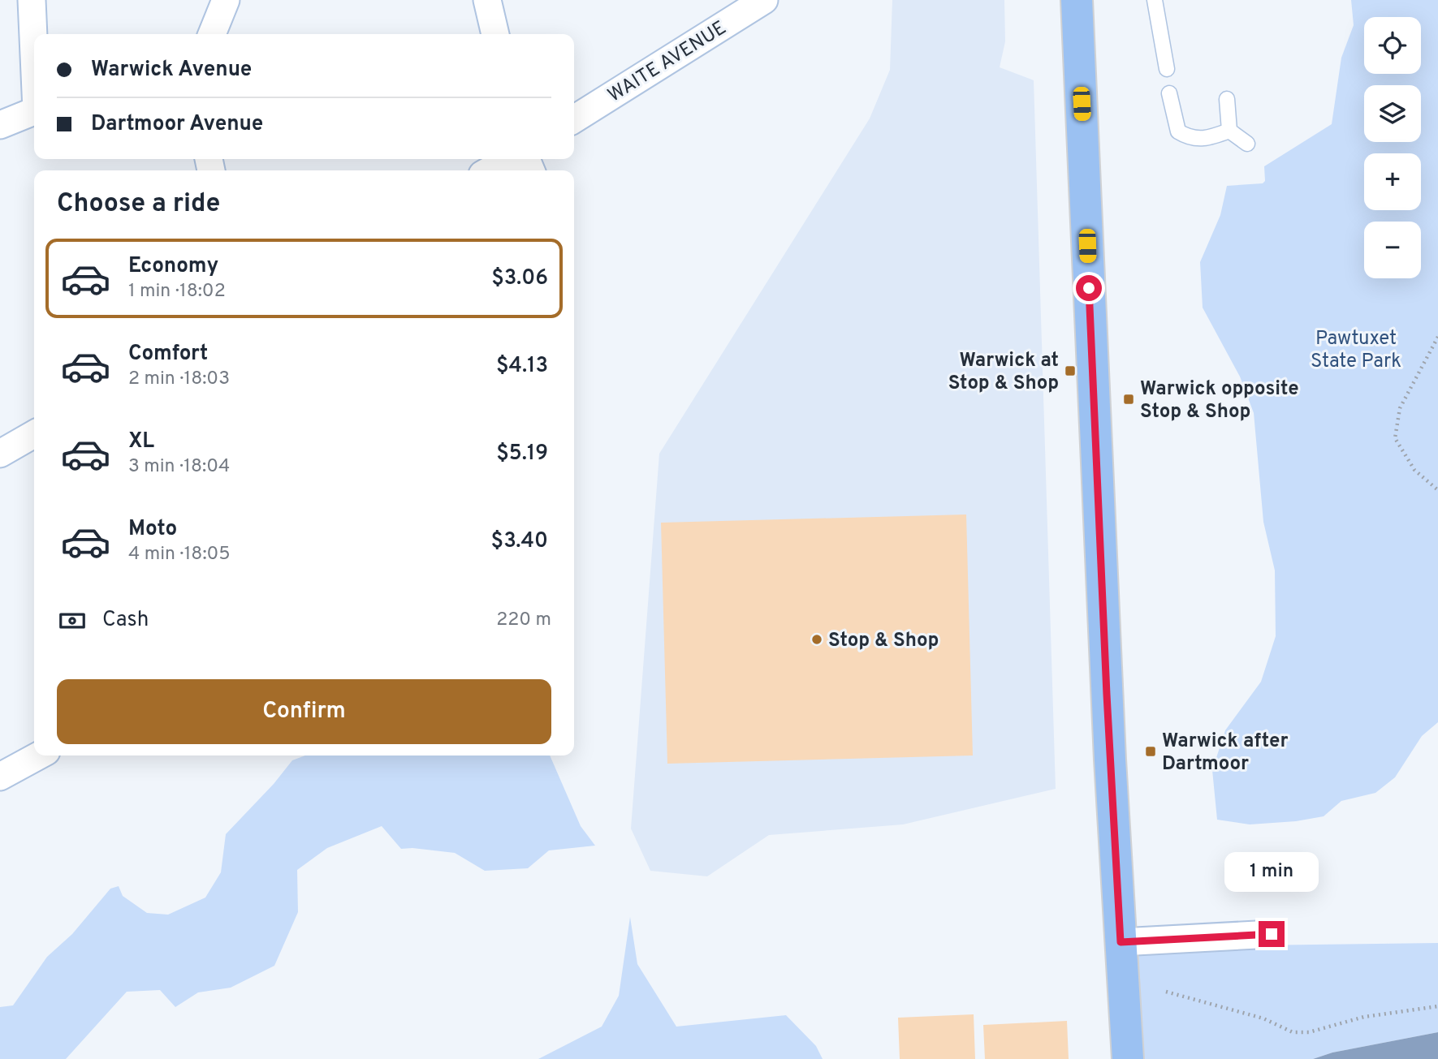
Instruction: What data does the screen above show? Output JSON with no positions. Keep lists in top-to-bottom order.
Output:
{
  "streets": {
    "street": ["WAITE AVENUE"]
  },
  "parks": ["Pawtuxet State Park"],
  "places": {
    "transit": ["Warwick at Stop & Shop", "Warwick opposite Stop & Shop", "Warwick after Dartmoor"],
    "other": ["Stop & Shop"]
  },
  "page": {
    "map_buttons": ["+", "−"],
    "banner": ["Warwick Avenue", "Dartmoor Avenue"],
    "heading": "Choose a ride",
    "list": [
      {
        "name": "Economy",
        "note": "1 min · 18:02",
        "value": "$3.06"
      },
      {
        "name": "Comfort",
        "note": "2 min · 18:03",
        "value": "$4.13"
      },
      {
        "name": "XL",
        "note": "3 min · 18:04",
        "value": "$5.19"
      },
      {
        "name": "Moto",
        "note": "4 min · 18:05",
        "value": "$3.40"
      }
    ],
    "pay": ["Cash", "220 m"],
    "buttons": "Confirm",
    "bubble": "1 min"
  }
}
